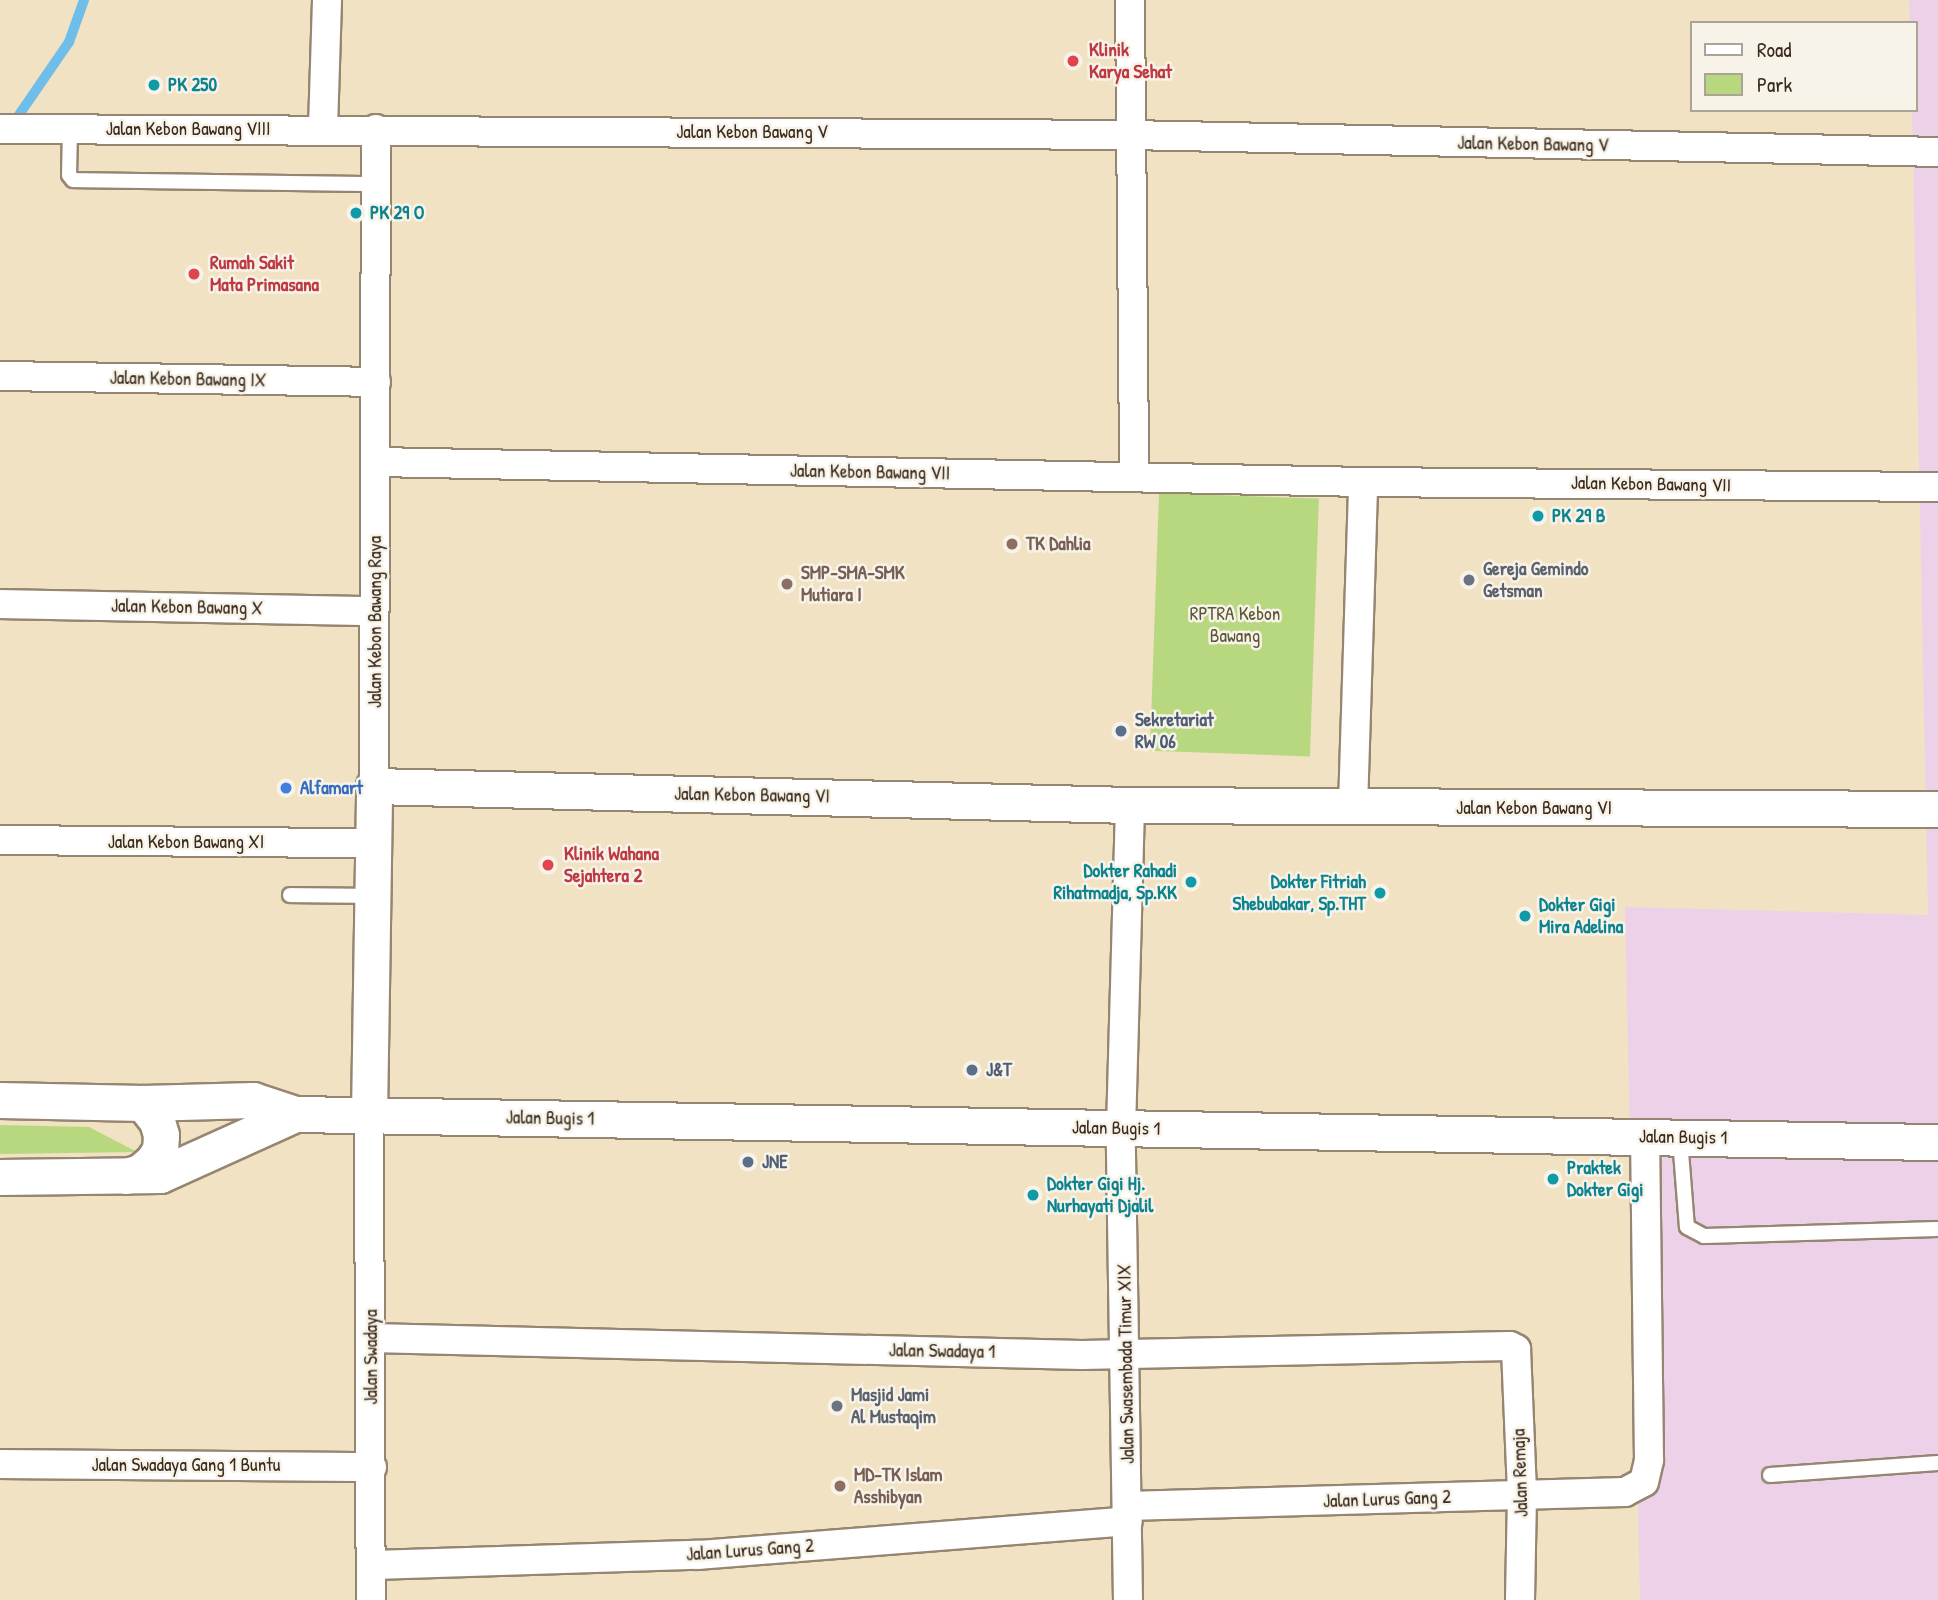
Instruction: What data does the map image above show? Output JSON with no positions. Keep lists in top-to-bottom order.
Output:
{
  "streets": {
    "street": [
      "Jalan Kebon Bawang VIII",
      "Jalan Kebon Bawang V",
      "Jalan Kebon Bawang IX",
      "Jalan Kebon Bawang VII",
      "Jalan Kebon Bawang X",
      "Jalan Kebon Bawang Raya",
      "Jalan Kebon Bawang VI",
      "Jalan Kebon Bawang XI",
      "Jalan Bugis 1",
      "Jalan Swadaya 1",
      "Jalan Swadaya",
      "Jalan Swasembada Timur XIX",
      "Jalan Swadaya Gang 1 Buntu",
      "Jalan Remaja",
      "Jalan Lurus Gang 2"
    ]
  },
  "crossings": [
    ["Jalan Kebon Bawang VIII", "Jalan Kebon Bawang V"],
    ["Jalan Kebon Bawang VIII", "Jalan Kebon Bawang Raya"],
    ["Jalan Kebon Bawang V", "Jalan Kebon Bawang Raya"],
    ["Jalan Kebon Bawang IX", "Jalan Kebon Bawang Raya"],
    ["Jalan Kebon Bawang VII", "Jalan Kebon Bawang Raya"],
    ["Jalan Kebon Bawang X", "Jalan Kebon Bawang Raya"],
    ["Jalan Kebon Bawang Raya", "Jalan Kebon Bawang VI"],
    ["Jalan Kebon Bawang Raya", "Jalan Kebon Bawang XI"],
    ["Jalan Kebon Bawang Raya", "Jalan Bugis 1"],
    ["Jalan Kebon Bawang Raya", "Jalan Swadaya"],
    ["Jalan Bugis 1", "Jalan Swadaya"],
    ["Jalan Bugis 1", "Jalan Swasembada Timur XIX"],
    ["Jalan Bugis 1", "Jalan Lurus Gang 2"],
    ["Jalan Swadaya 1", "Jalan Swadaya"],
    ["Jalan Swadaya 1", "Jalan Swasembada Timur XIX"],
    ["Jalan Swadaya 1", "Jalan Remaja"],
    ["Jalan Swadaya", "Jalan Swadaya Gang 1 Buntu"],
    ["Jalan Swadaya", "Jalan Lurus Gang 2"],
    ["Jalan Swasembada Timur XIX", "Jalan Lurus Gang 2"],
    ["Jalan Remaja", "Jalan Lurus Gang 2"]
  ],
  "parks": ["RPTRA Kebon Bawang"],
  "places": [
    "Klinik Karya Sehat",
    "PK 250",
    "PK 29 O",
    "Rumah Sakit Mata Primasana",
    "PK 29 B",
    "TK Dahlia",
    "Gereja Gemindo Getsman",
    "SMP-SMA-SMK Mutiara I",
    "Sekretariat RW 06",
    "Alfamart",
    "Klinik Wahana Sejahtera 2",
    "Dokter Rahadi Rihatmadja, Sp.KK",
    "Dokter Fitriah Shebubakar, Sp.THT",
    "Dokter Gigi Mira Adelina",
    "J&T",
    "JNE",
    "Praktek Dokter Gigi",
    "Dokter Gigi Hj. Nurhayati Djalil",
    "Masjid Jami Al Mustaqim",
    "MD-TK Islam Asshibyan"
  ],
  "legend": ["Road", "Park"]
}
